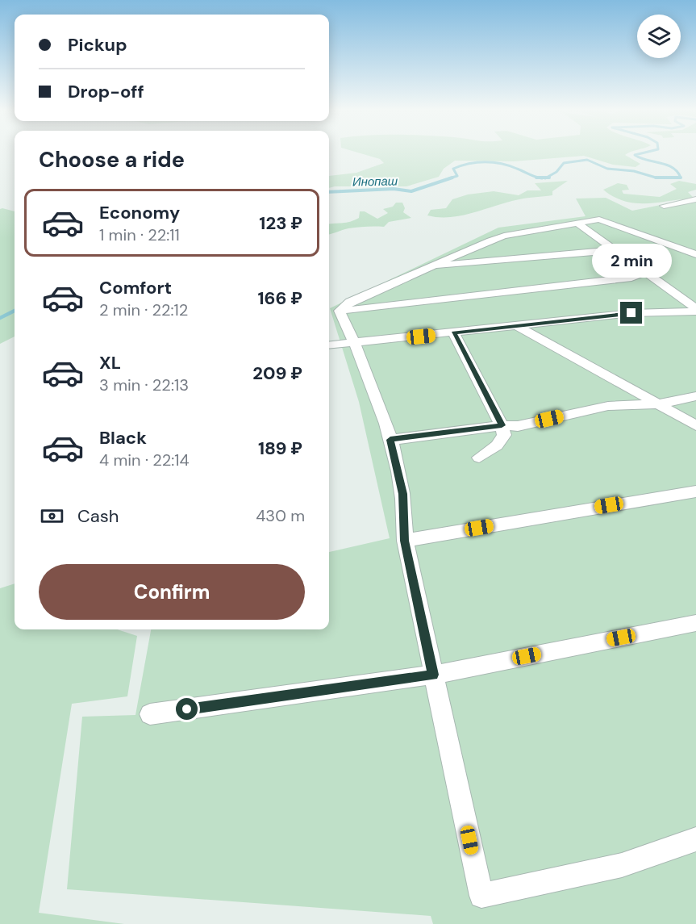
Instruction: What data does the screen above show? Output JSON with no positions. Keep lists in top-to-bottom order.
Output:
{
  "water": ["Инопаш"],
  "page": {
    "banner": ["Pickup", "Drop-off"],
    "heading": "Choose a ride",
    "list": [
      {
        "name": "Economy",
        "note": "1 min · 22:11",
        "value": "123 ₽"
      },
      {
        "name": "Comfort",
        "note": "2 min · 22:12",
        "value": "166 ₽"
      },
      {
        "name": "XL",
        "note": "3 min · 22:13",
        "value": "209 ₽"
      },
      {
        "name": "Black",
        "note": "4 min · 22:14",
        "value": "189 ₽"
      }
    ],
    "bubble": "2 min",
    "pay": ["Cash", "430 m"],
    "buttons": "Confirm"
  }
}
